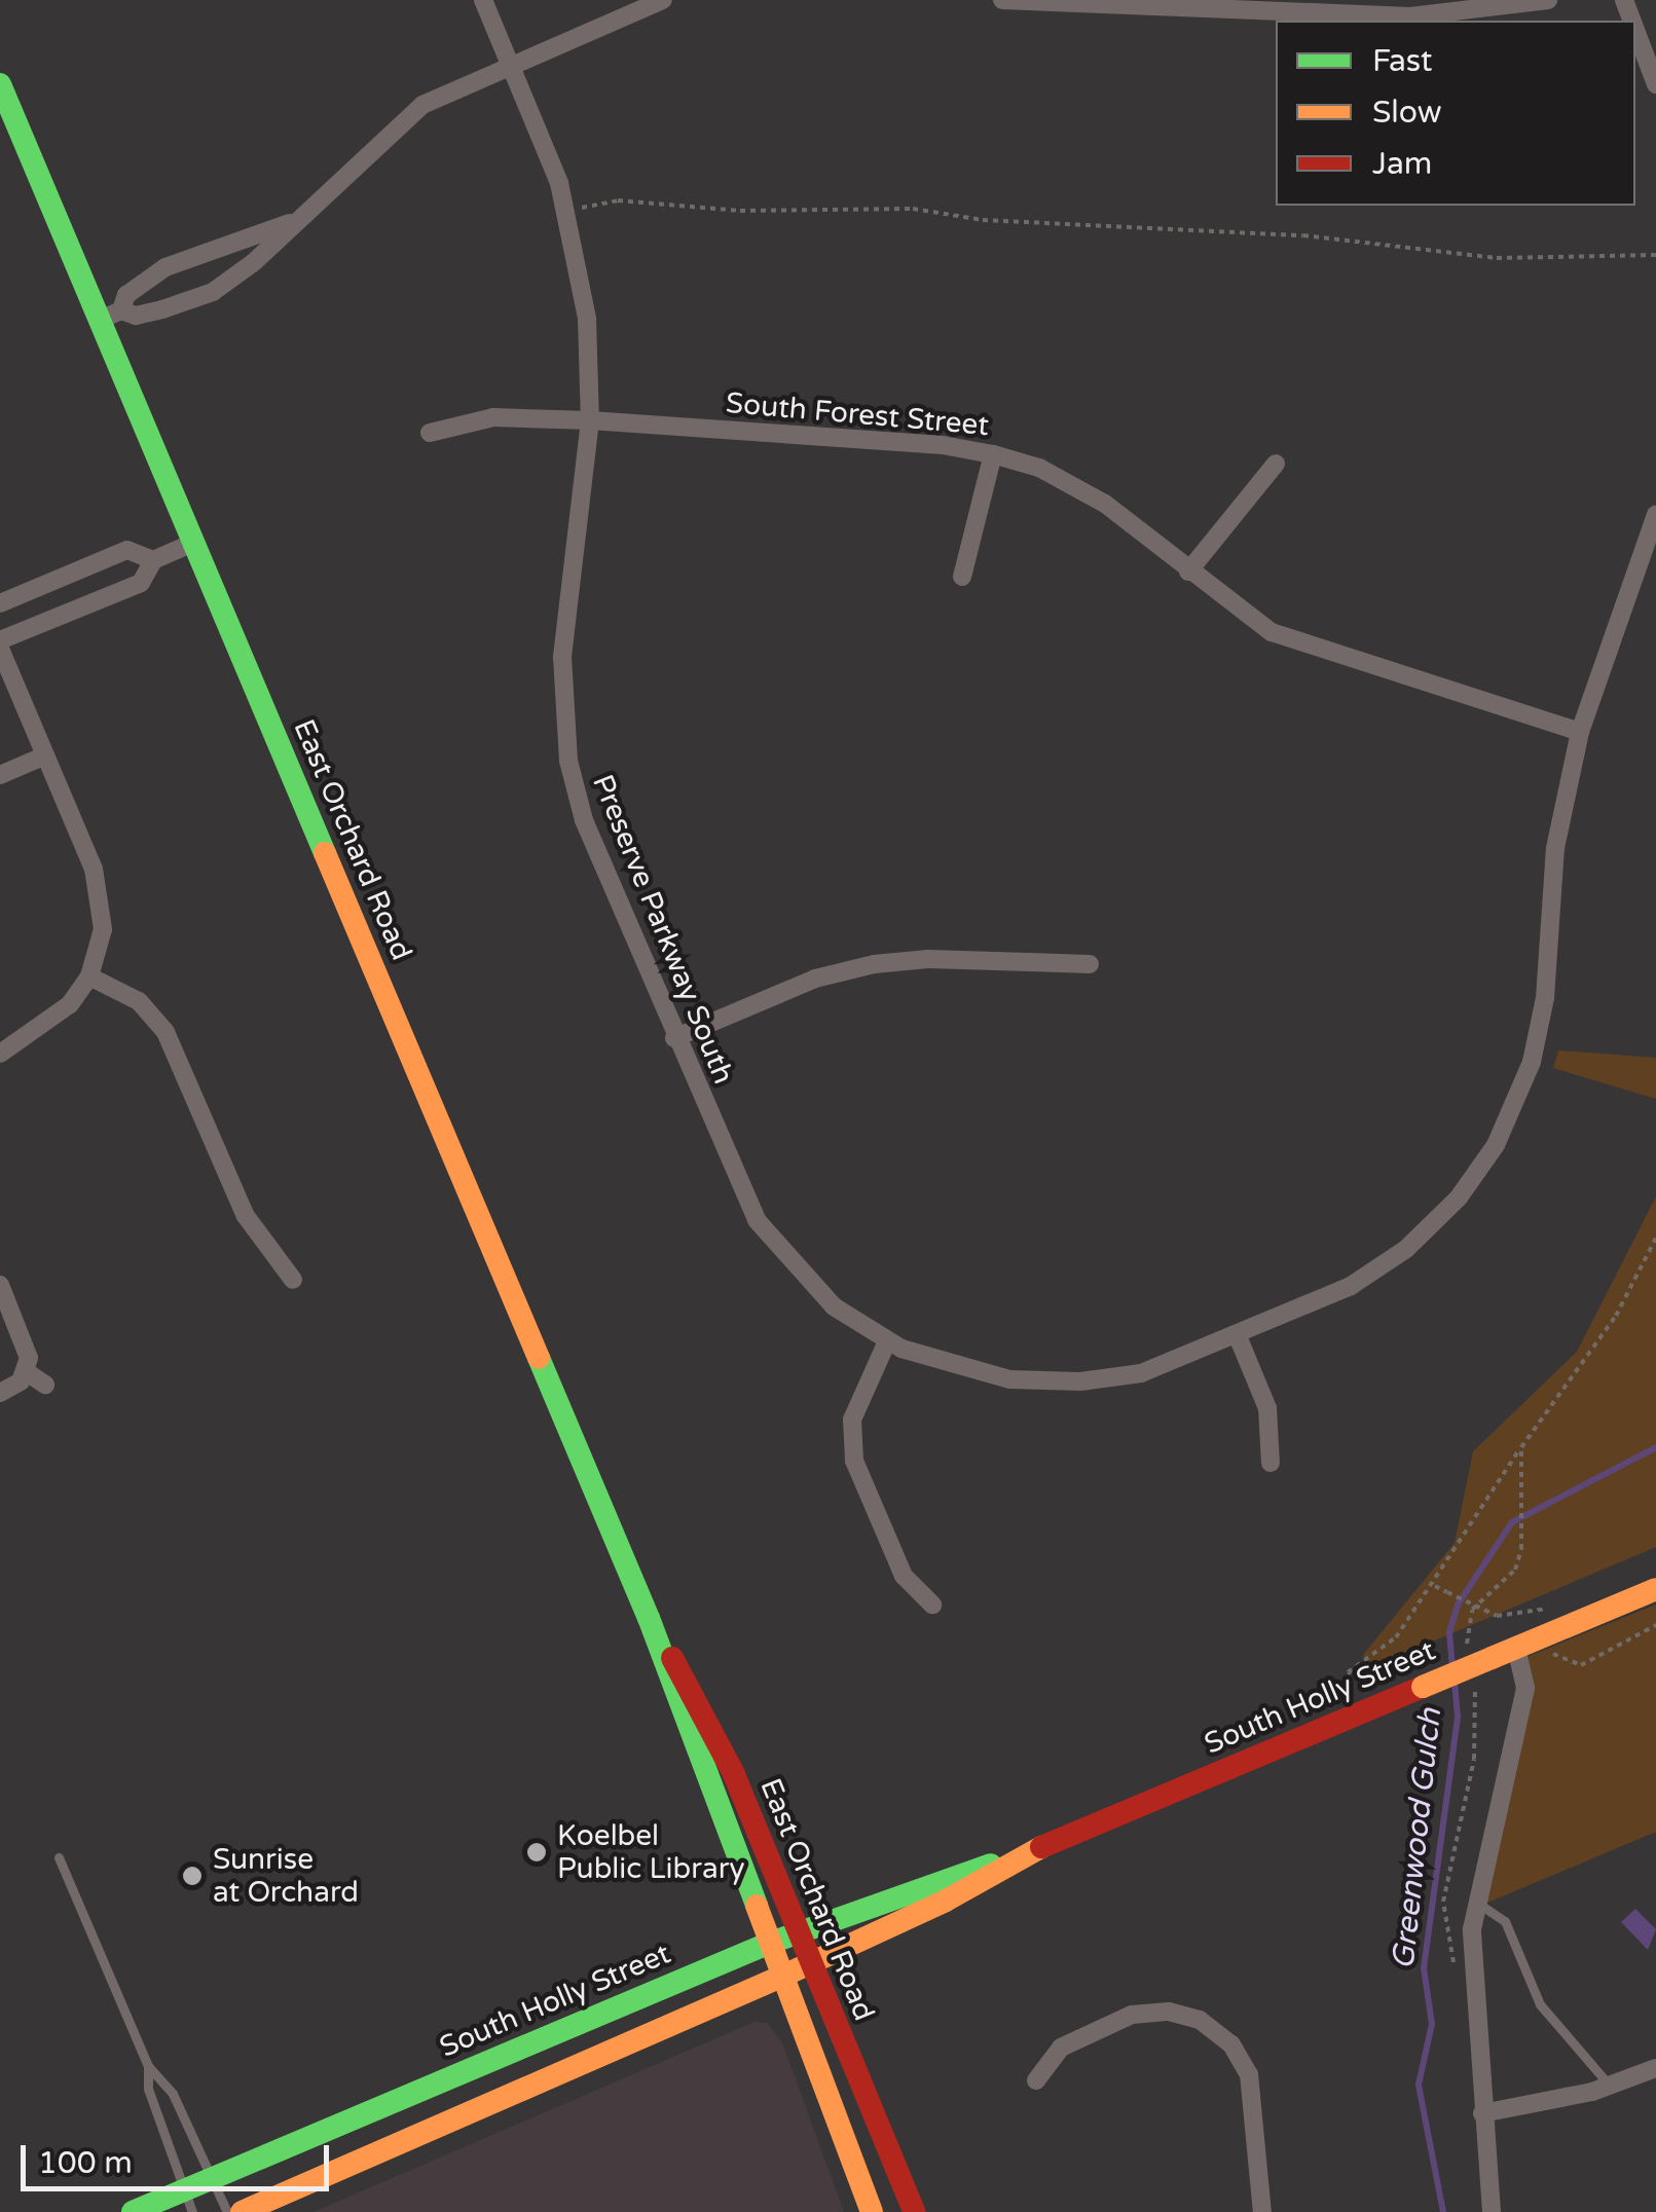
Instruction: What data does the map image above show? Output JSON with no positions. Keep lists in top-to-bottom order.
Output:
{
  "streets": {
    "street": [
      "South Forest Street",
      "East Orchard Road",
      "Preserve Parkway South",
      "South Holly Street"
    ]
  },
  "crossings": [
    ["South Forest Street", "Preserve Parkway South"],
    ["East Orchard Road", "South Holly Street"]
  ],
  "water": ["Greenwood Gulch"],
  "places": ["Koelbel Public Library", "Sunrise at Orchard"],
  "legend": ["Fast", "Slow", "Jam"],
  "scale_bar": "100 m"
}
